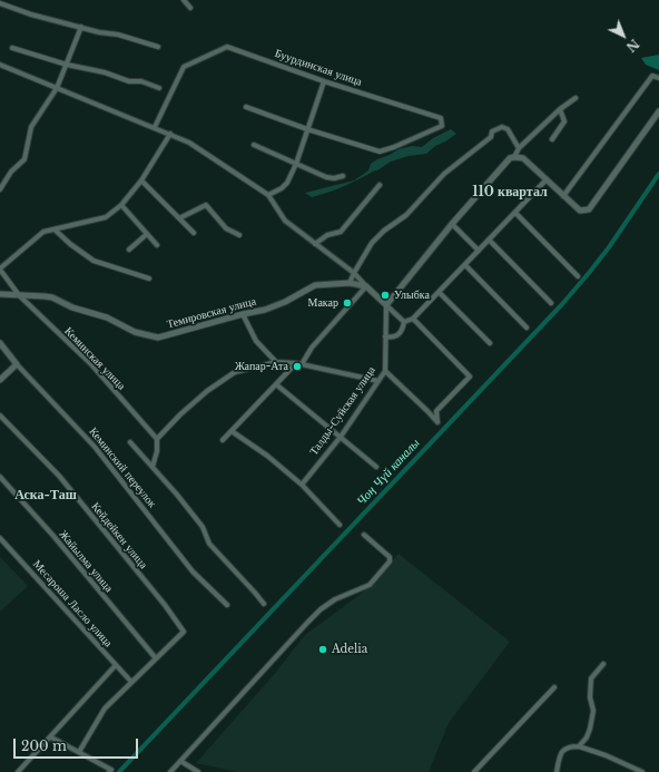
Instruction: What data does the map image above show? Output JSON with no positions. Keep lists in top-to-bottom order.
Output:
{
  "streets": {
    "street": [
      "Буурдинская улица",
      "Темировская улица",
      "Кеминская улица",
      "Талды-Суйская улица",
      "Кеминский переулок",
      "Кейдейкен улица",
      "Жайылма улица",
      "Месароша Ласло улица"
    ]
  },
  "crossings": [
    ["Темировская улица", "Кеминская улица"],
    ["Кейдейкен улица", "Жайылма улица"]
  ],
  "districts": ["110 квартал", "Аска-Таш"],
  "water": ["Чоң Чүй каналы"],
  "places": [
    "Улыбка",
    "Макар",
    "Жапар-Ата",
    "Adelia"
  ],
  "scale_bar": "200 m",
  "north": "bottom right"
}
